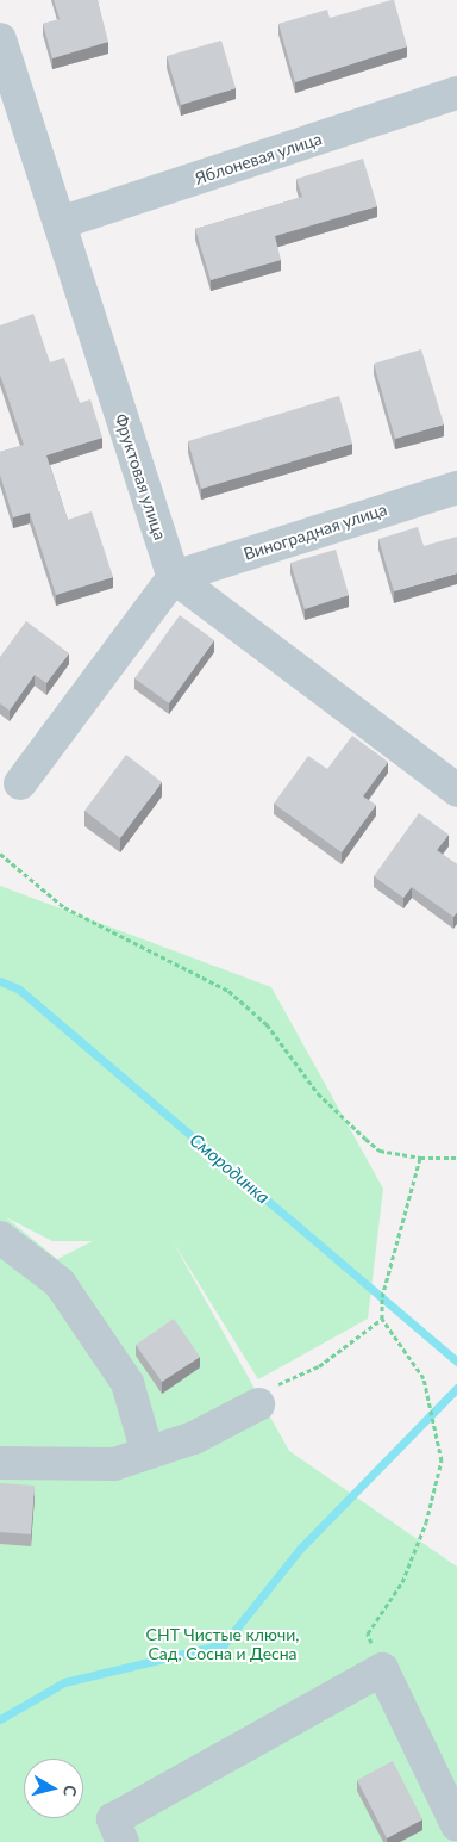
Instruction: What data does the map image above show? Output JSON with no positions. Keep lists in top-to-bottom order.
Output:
{
  "streets": {
    "street": ["Яблоневая улица", "Фруктовая улица", "Виноградная улица"]
  },
  "crossings": [
    ["Яблоневая улица", "Фруктовая улица"],
    ["Фруктовая улица", "Виноградная улица"]
  ],
  "water": ["Смородинка"],
  "parks": ["СНТ Чистые ключи, Сад, Сосна и Десна"],
  "north": "right"
}
